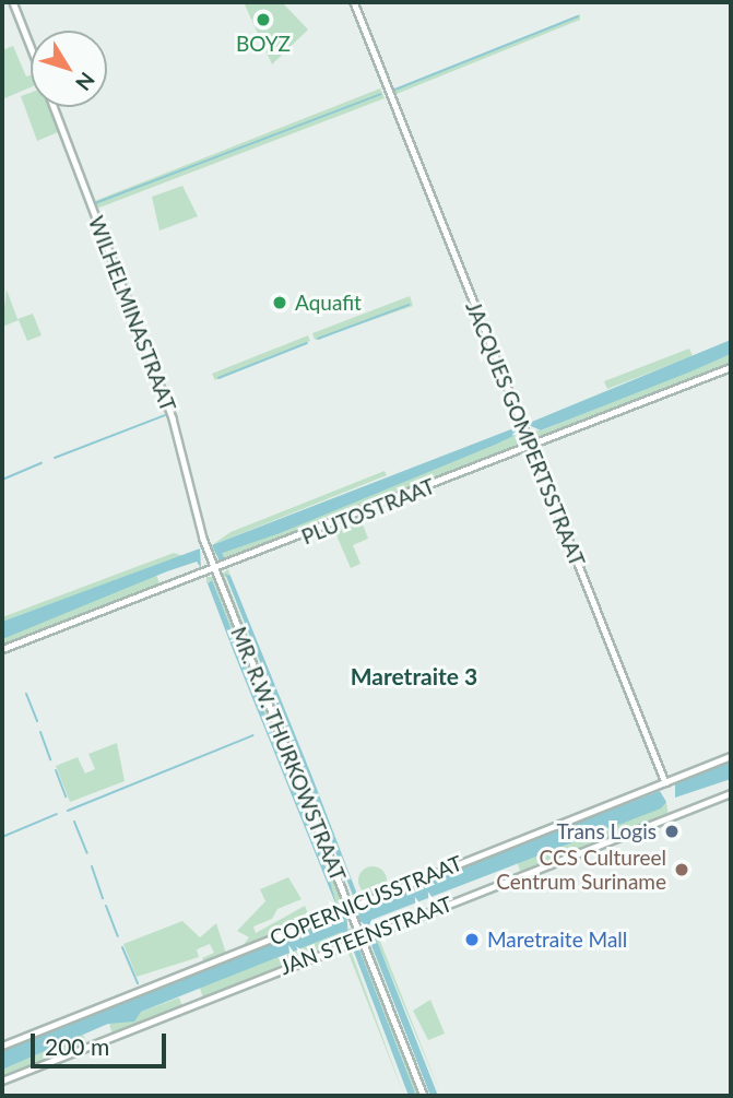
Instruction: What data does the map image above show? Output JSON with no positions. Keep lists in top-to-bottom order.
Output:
{
  "streets": {
    "street": [
      "WILHELMINASTRAAT",
      "JACQUES GOMPERTSSTRAAT",
      "PLUTOSTRAAT",
      "MR. R.W. THURKOWSTRAAT",
      "COPERNICUSSTRAAT",
      "JAN STEENSTRAAT"
    ]
  },
  "crossings": [
    ["WILHELMINASTRAAT", "MR. R.W. THURKOWSTRAAT"],
    ["JACQUES GOMPERTSSTRAAT", "PLUTOSTRAAT"],
    ["JACQUES GOMPERTSSTRAAT", "COPERNICUSSTRAAT"],
    ["PLUTOSTRAAT", "MR. R.W. THURKOWSTRAAT"],
    ["MR. R.W. THURKOWSTRAAT", "COPERNICUSSTRAAT"],
    ["MR. R.W. THURKOWSTRAAT", "JAN STEENSTRAAT"]
  ],
  "districts": ["Maretraite 3"],
  "places": [
    "BOYZ",
    "Aquafit",
    "Trans Logis",
    "CCS Cultureel Centrum Suriname",
    "Maretraite Mall"
  ],
  "scale_bar": "200 m",
  "north": "bottom right"
}
